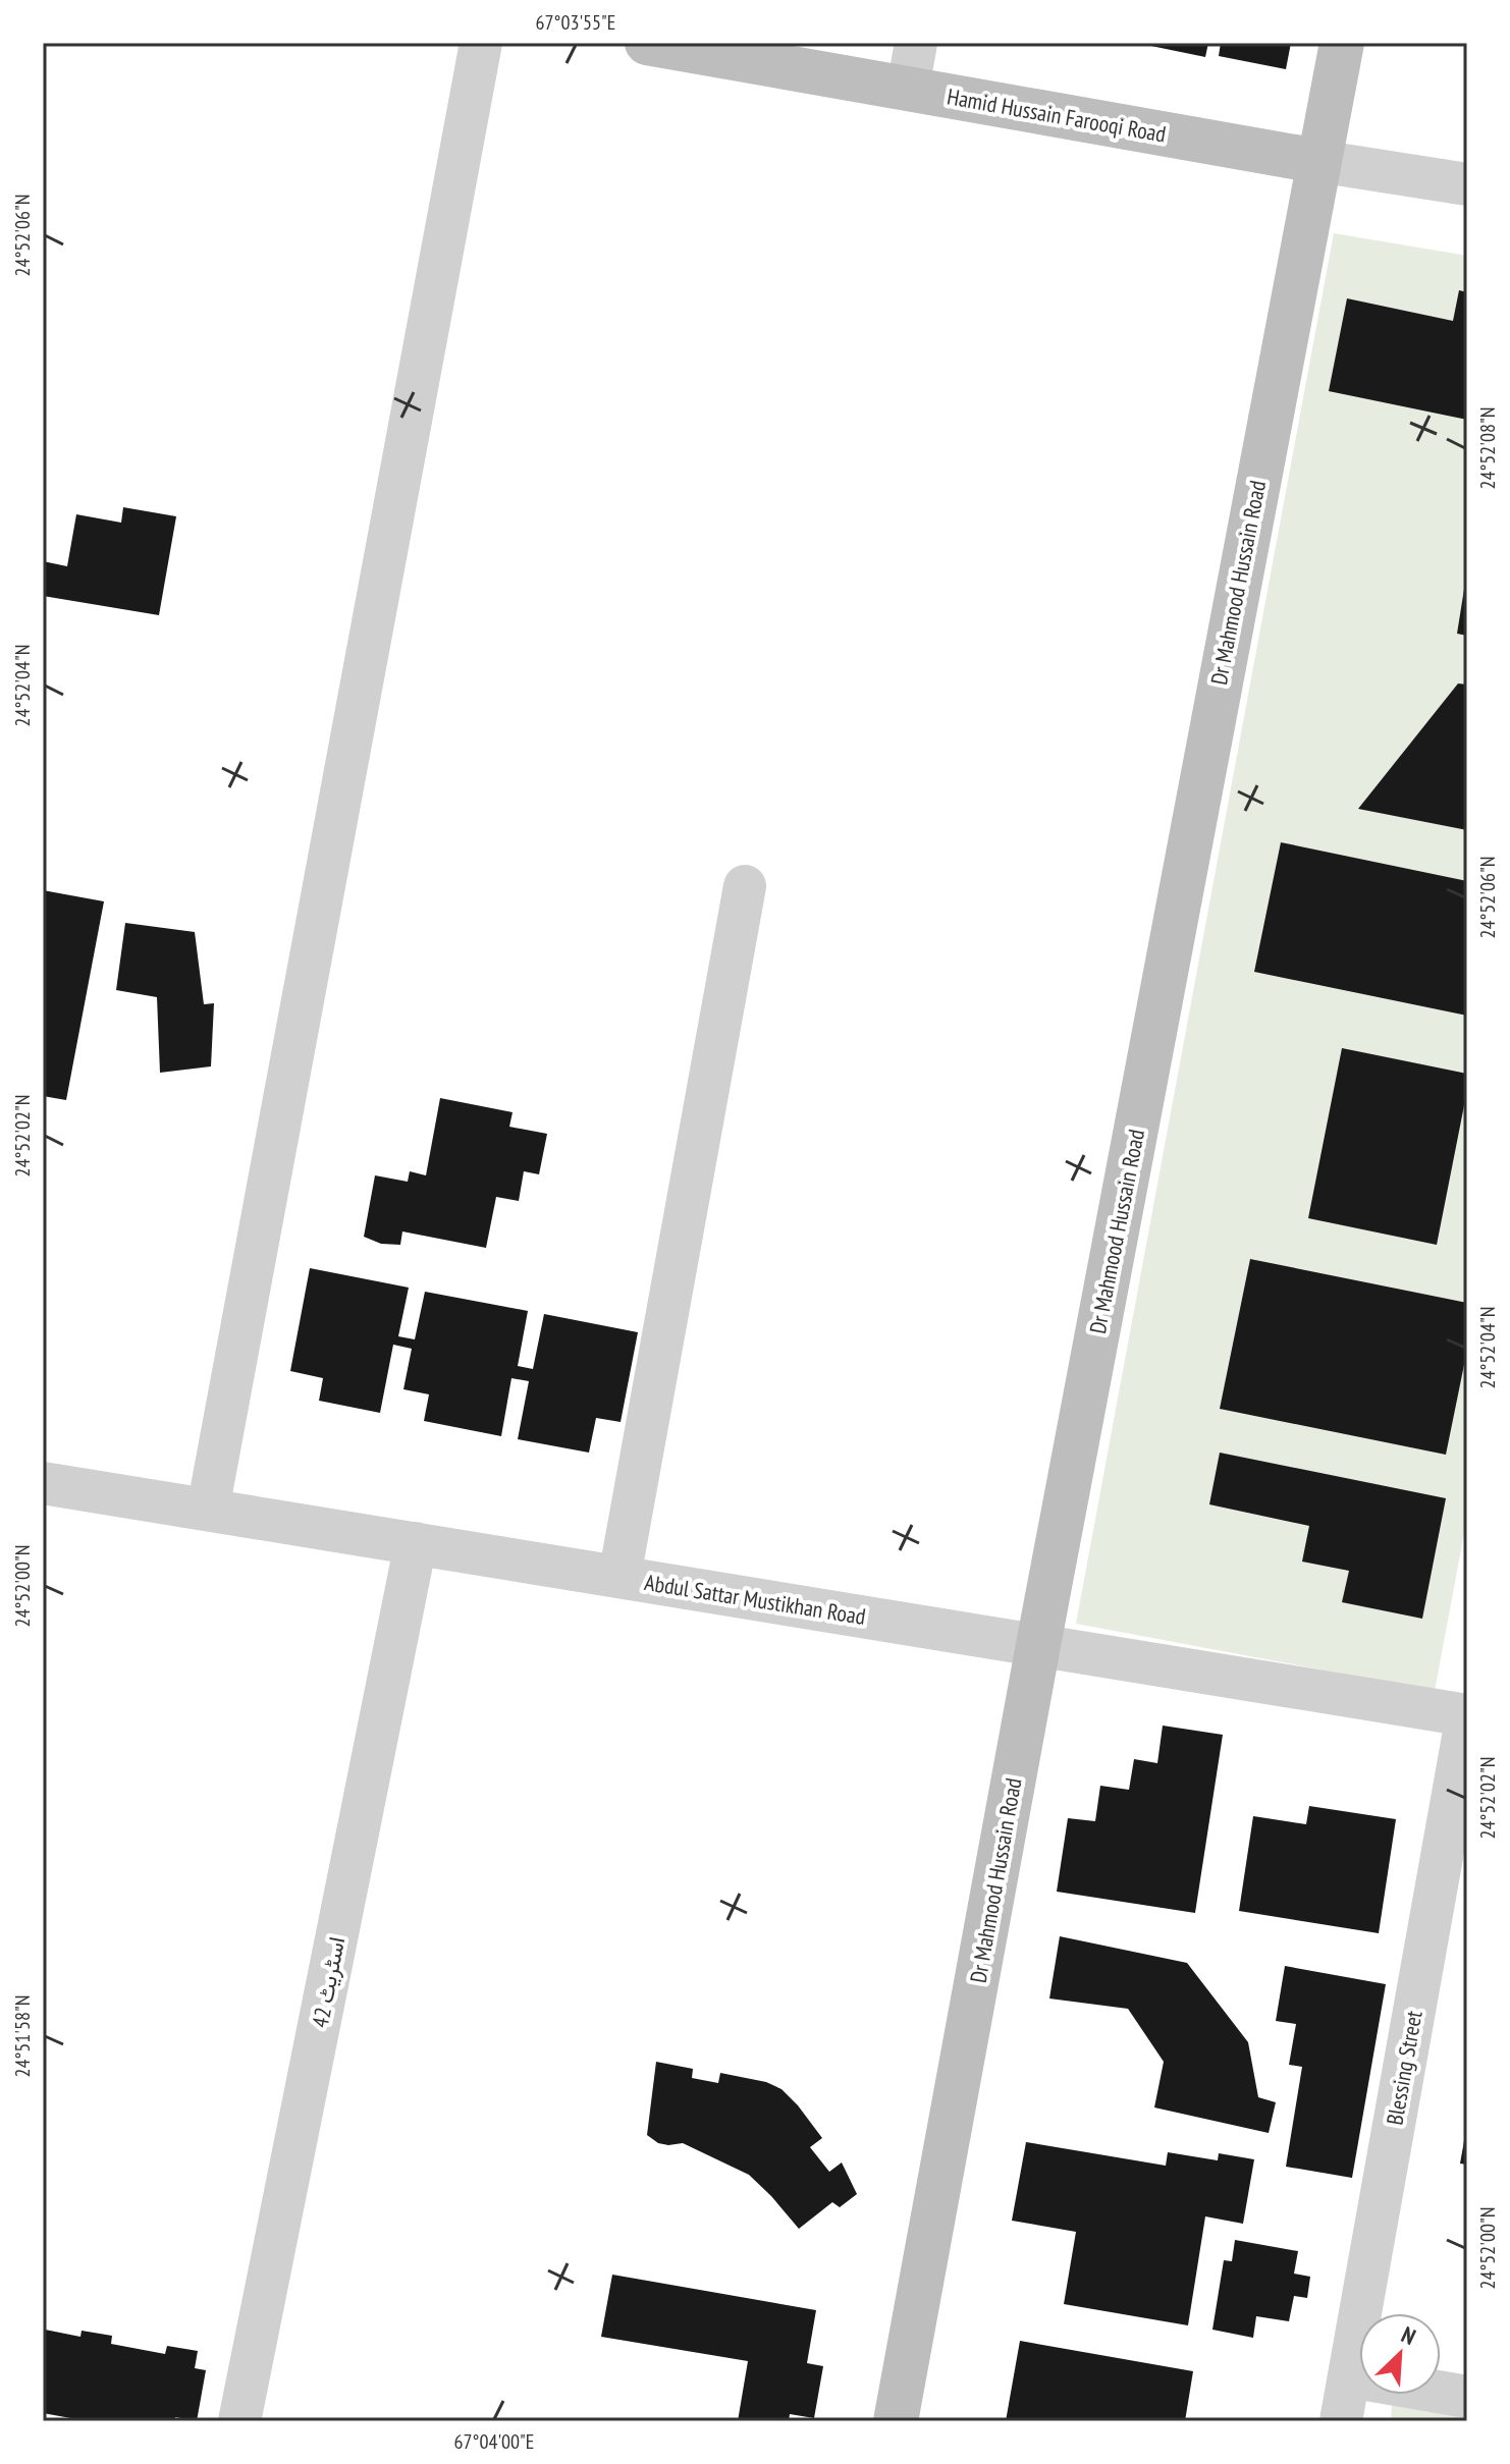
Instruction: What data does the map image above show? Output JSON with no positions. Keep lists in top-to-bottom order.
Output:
{
  "streets": {
    "main road": ["Hamid Hussain Farooqi Road", "Dr Mahmood Hussain Road"],
    "street": ["Abdul Sattar Mustikhan Road", "اسٹریٹ 42", "Blessing Street"]
  },
  "crossings": [
    ["Hamid Hussain Farooqi Road", "Dr Mahmood Hussain Road"],
    ["Dr Mahmood Hussain Road", "Abdul Sattar Mustikhan Road"],
    ["Abdul Sattar Mustikhan Road", "اسٹریٹ 42"],
    ["Abdul Sattar Mustikhan Road", "Blessing Street"]
  ],
  "north": "top right",
  "coordinates": [
    "67°03'55\"E",
    "24°52'06\"N",
    "24°52'08\"N",
    "24°52'04\"N",
    "24°52'02\"N",
    "24°52'00\"N",
    "24°51'58\"N",
    "67°04'00\"E"
  ]
}
